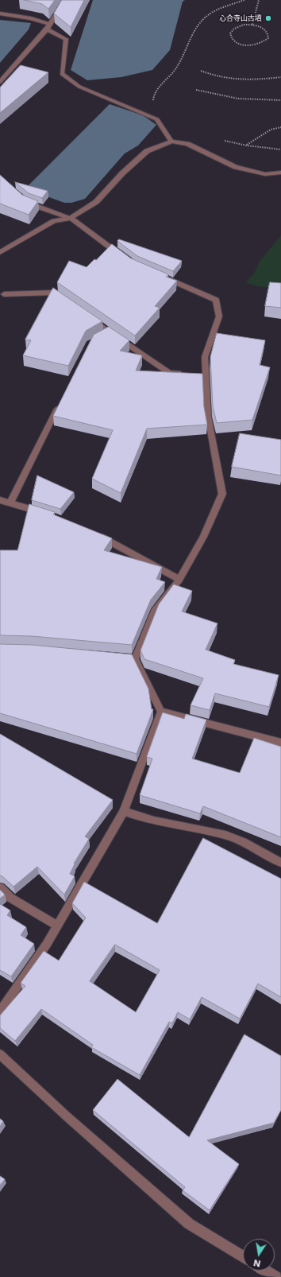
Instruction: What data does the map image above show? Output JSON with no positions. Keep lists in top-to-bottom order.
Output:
{
  "places": ["心合寺山古墳"],
  "north": "bottom"
}
